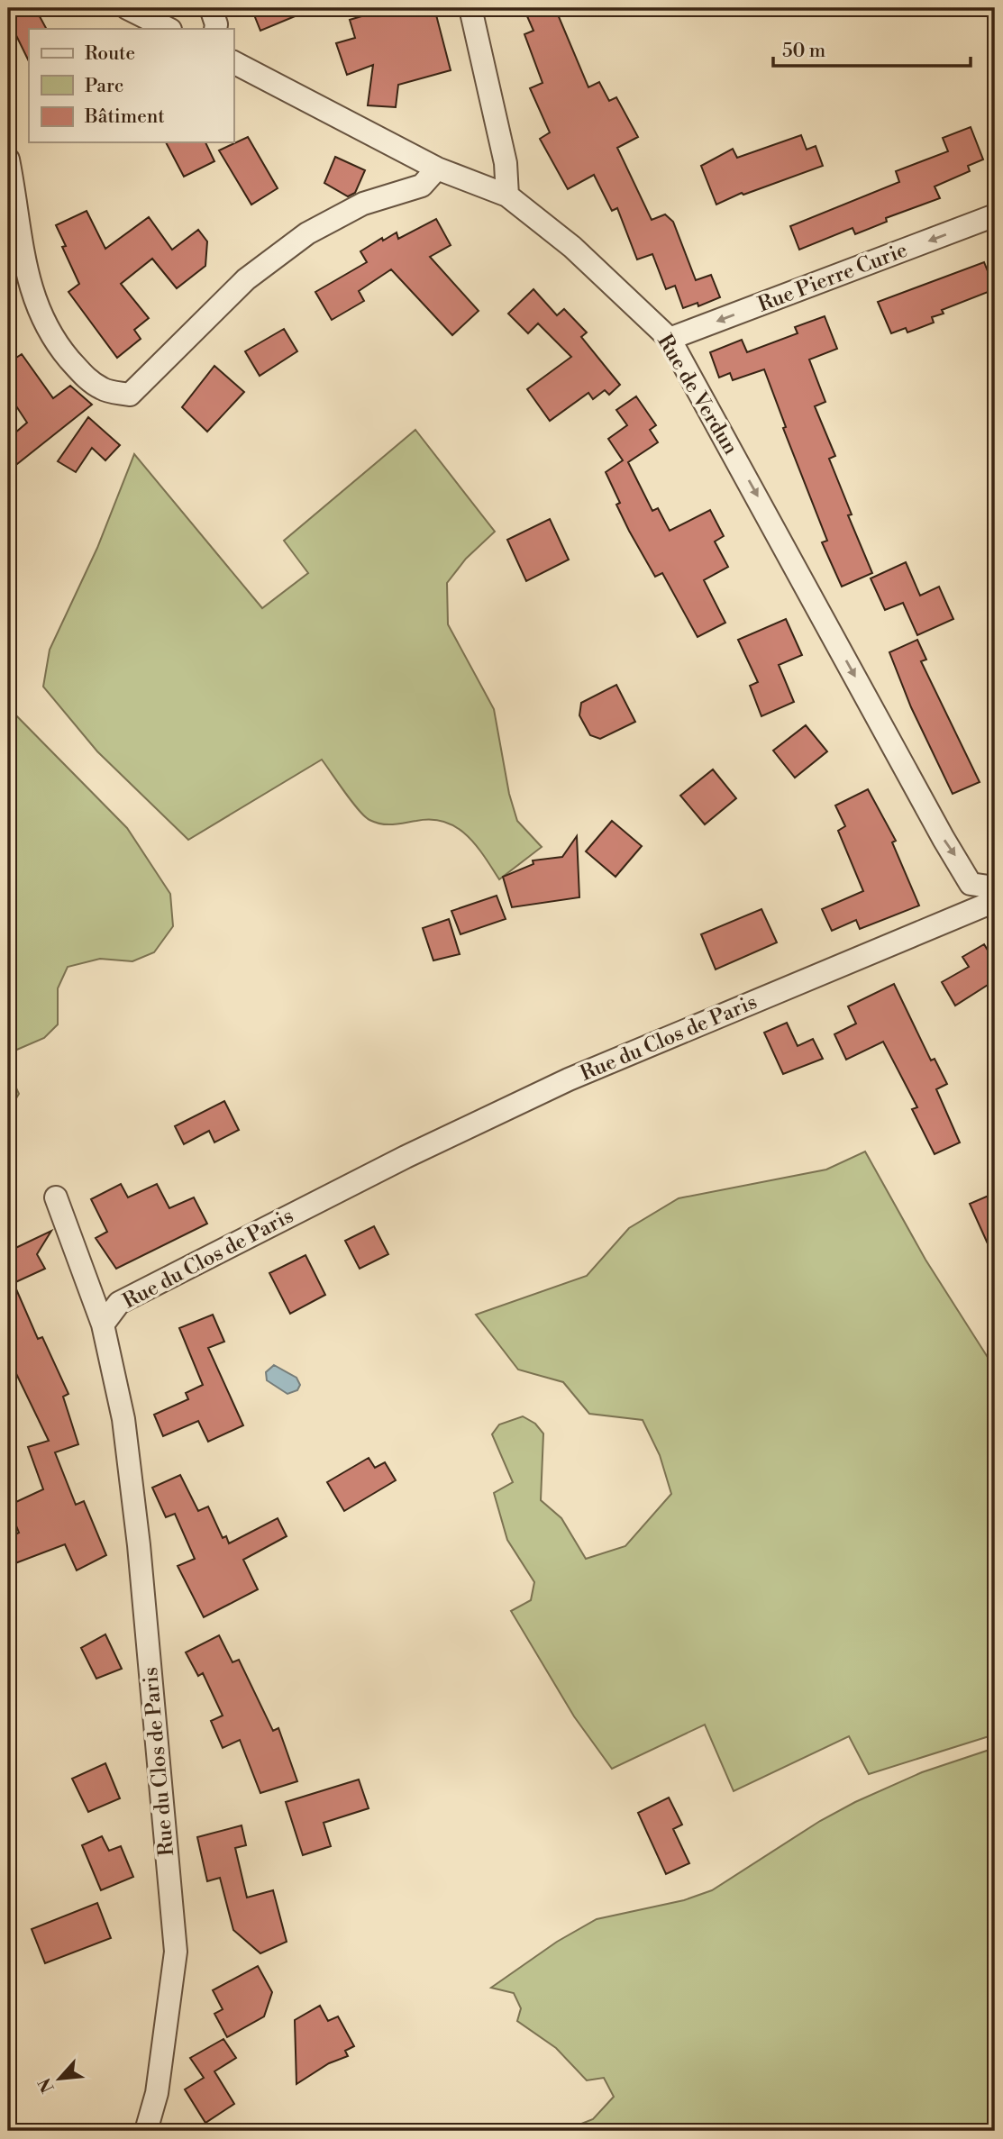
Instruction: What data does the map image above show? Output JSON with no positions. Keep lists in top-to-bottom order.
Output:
{
  "streets": {
    "street": ["Rue Pierre Curie", "Rue de Verdun", "Rue du Clos de Paris"]
  },
  "crossings": [
    ["Rue Pierre Curie", "Rue de Verdun"]
  ],
  "one_way": ["Rue Pierre Curie", "Rue de Verdun"],
  "legend": ["Route", "Parc", "Bâtiment"],
  "scale_bar": "50 m",
  "north": "bottom left"
}
